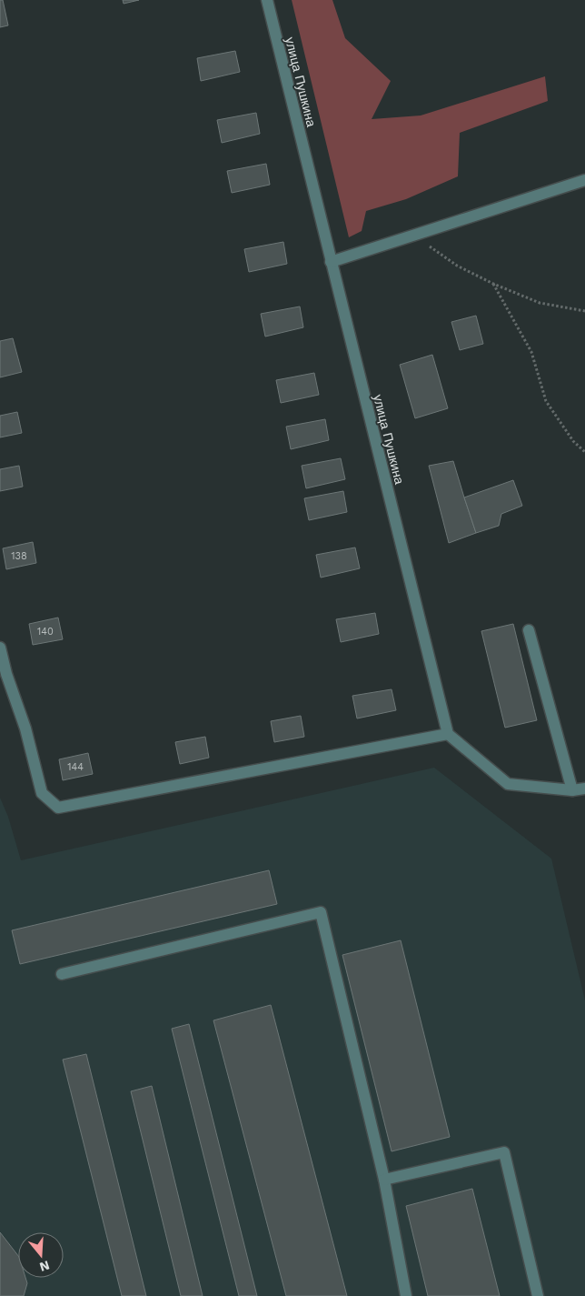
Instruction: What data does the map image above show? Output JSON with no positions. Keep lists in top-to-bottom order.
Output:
{
  "streets": {
    "street": ["улица Пушкина"]
  },
  "house_numbers": ["138", "140", "144"],
  "north": "bottom"
}
